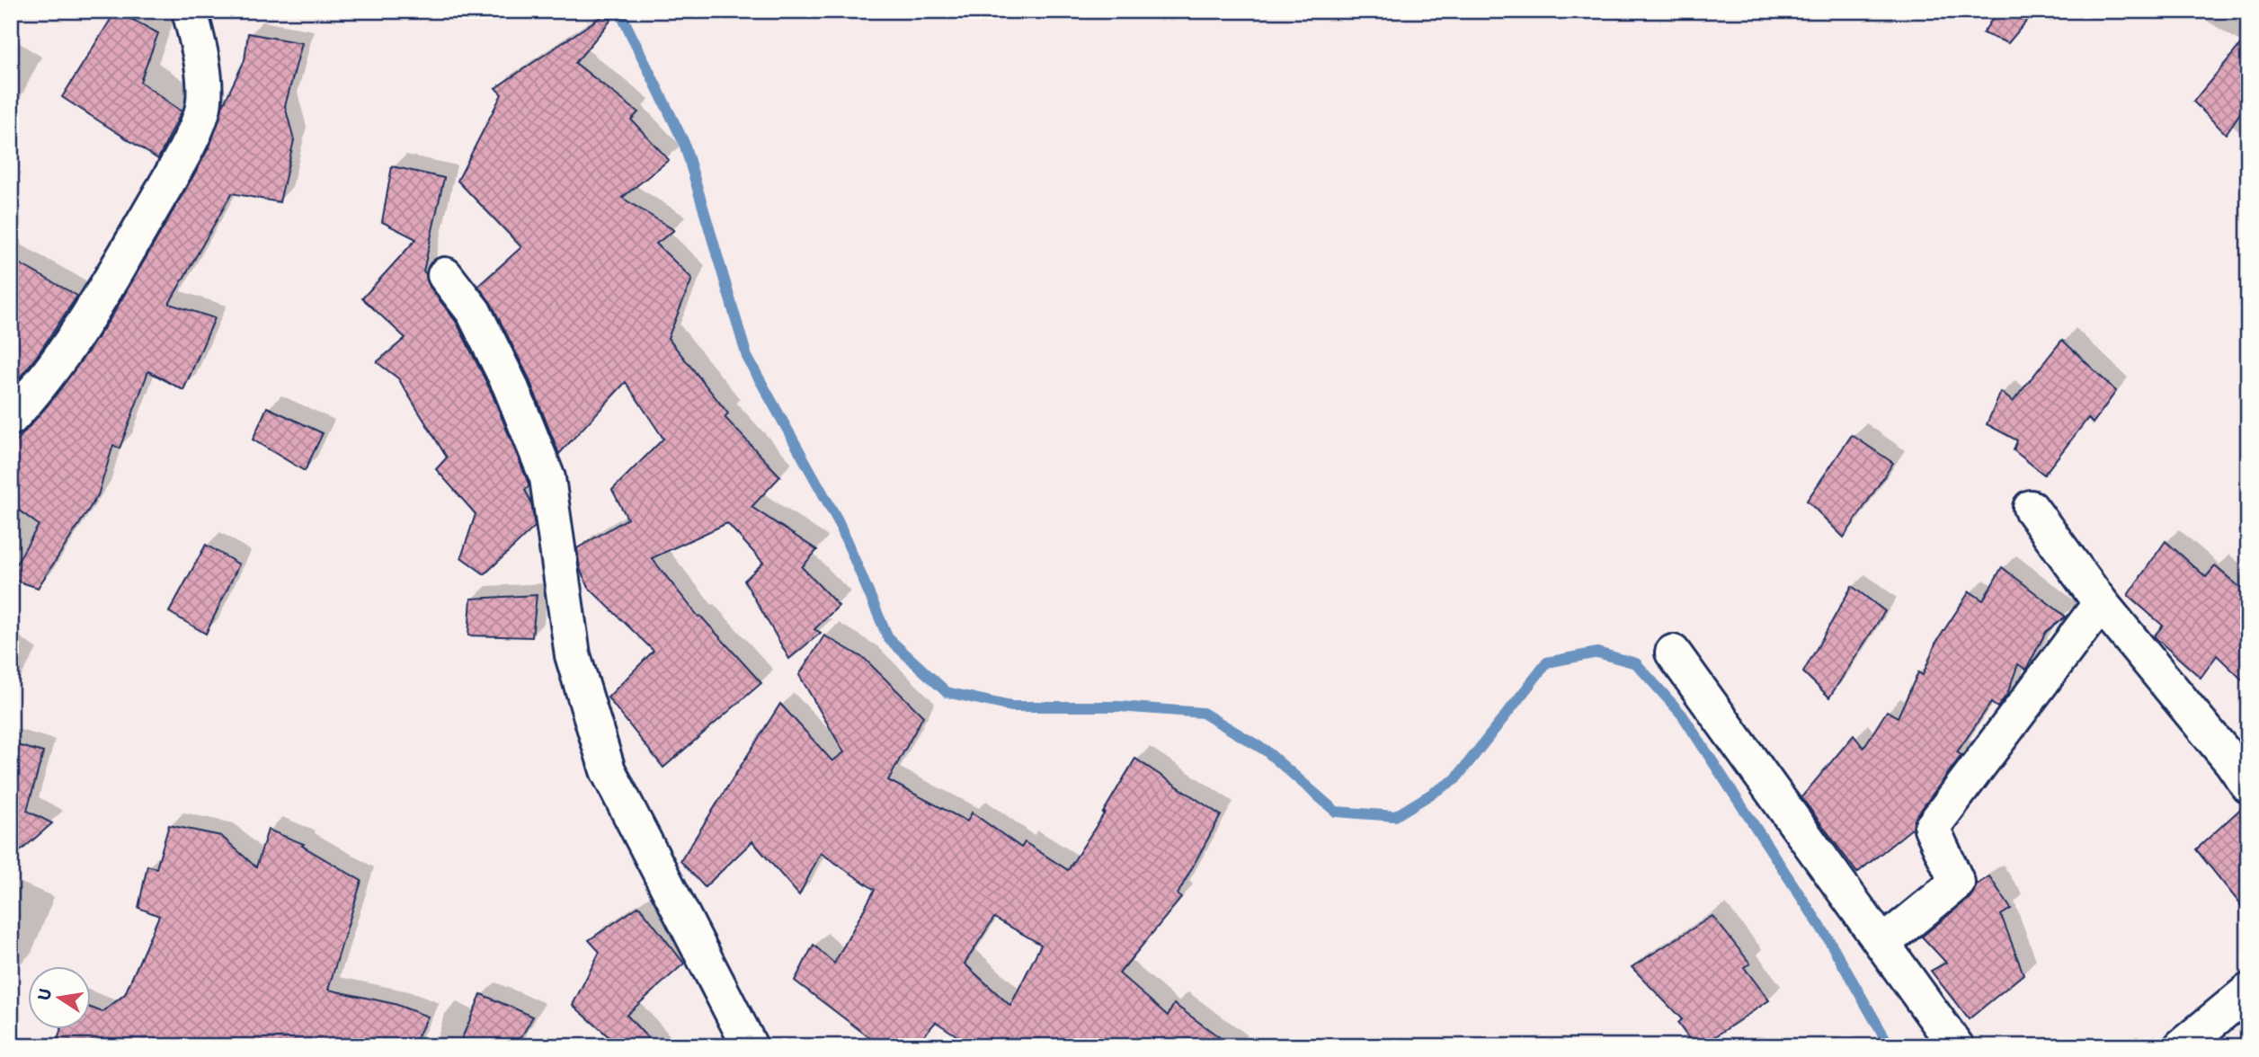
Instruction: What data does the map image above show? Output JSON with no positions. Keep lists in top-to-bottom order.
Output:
{
  "north": "left"
}
